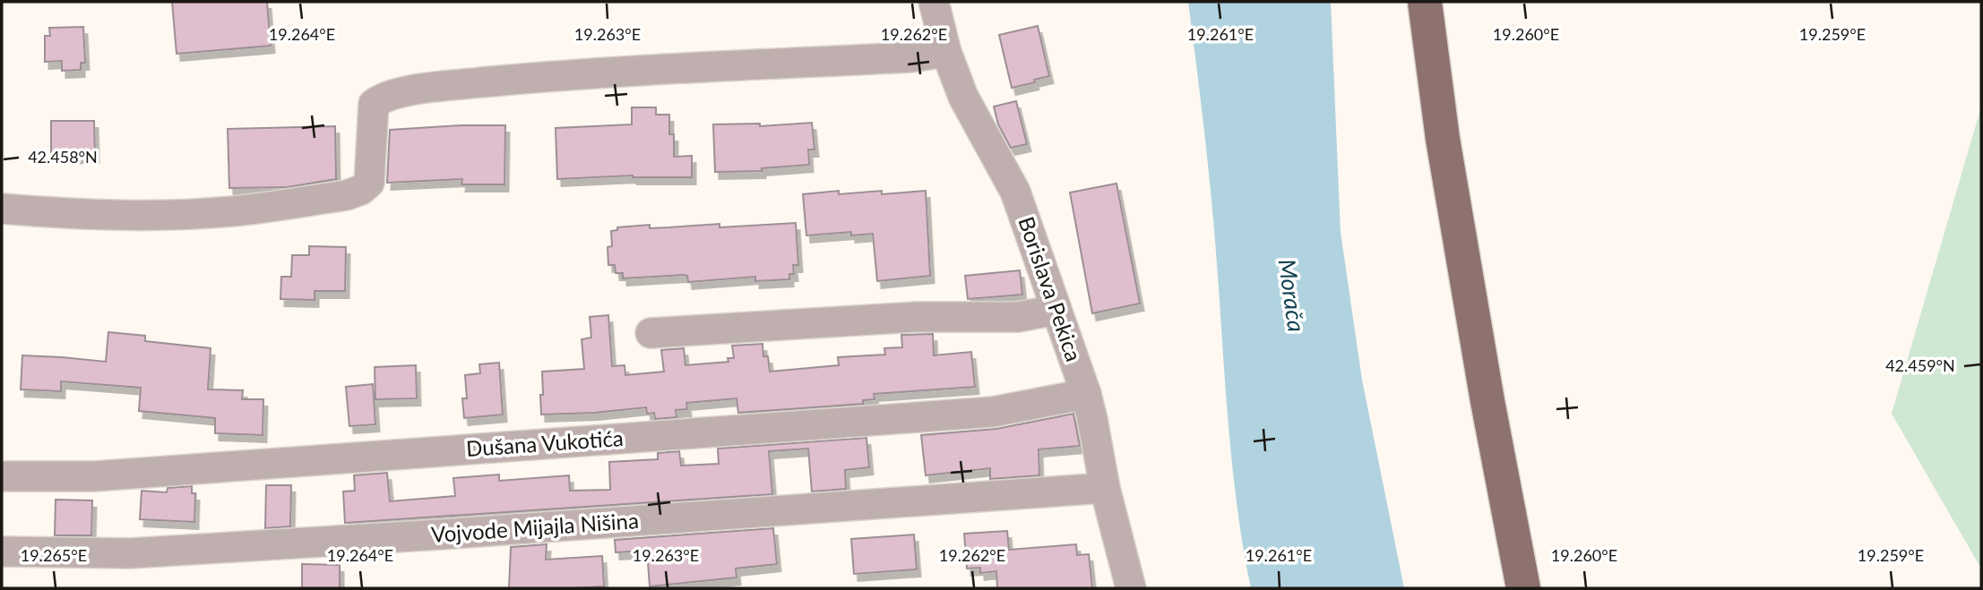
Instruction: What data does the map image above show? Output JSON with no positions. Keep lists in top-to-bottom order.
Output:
{
  "streets": {
    "street": ["Borislava Pekica", "Dušana Vukotića", "Vojvode Mijajla Nišina"]
  },
  "crossings": [
    ["Borislava Pekica", "Dušana Vukotića"],
    ["Borislava Pekica", "Vojvode Mijajla Nišina"]
  ],
  "water": ["Morača"],
  "coordinates": [
    "19.264°E",
    "19.263°E",
    "19.262°E",
    "19.261°E",
    "19.260°E",
    "19.259°E",
    "42.458°N",
    "42.459°N",
    "19.265°E"
  ]
}
